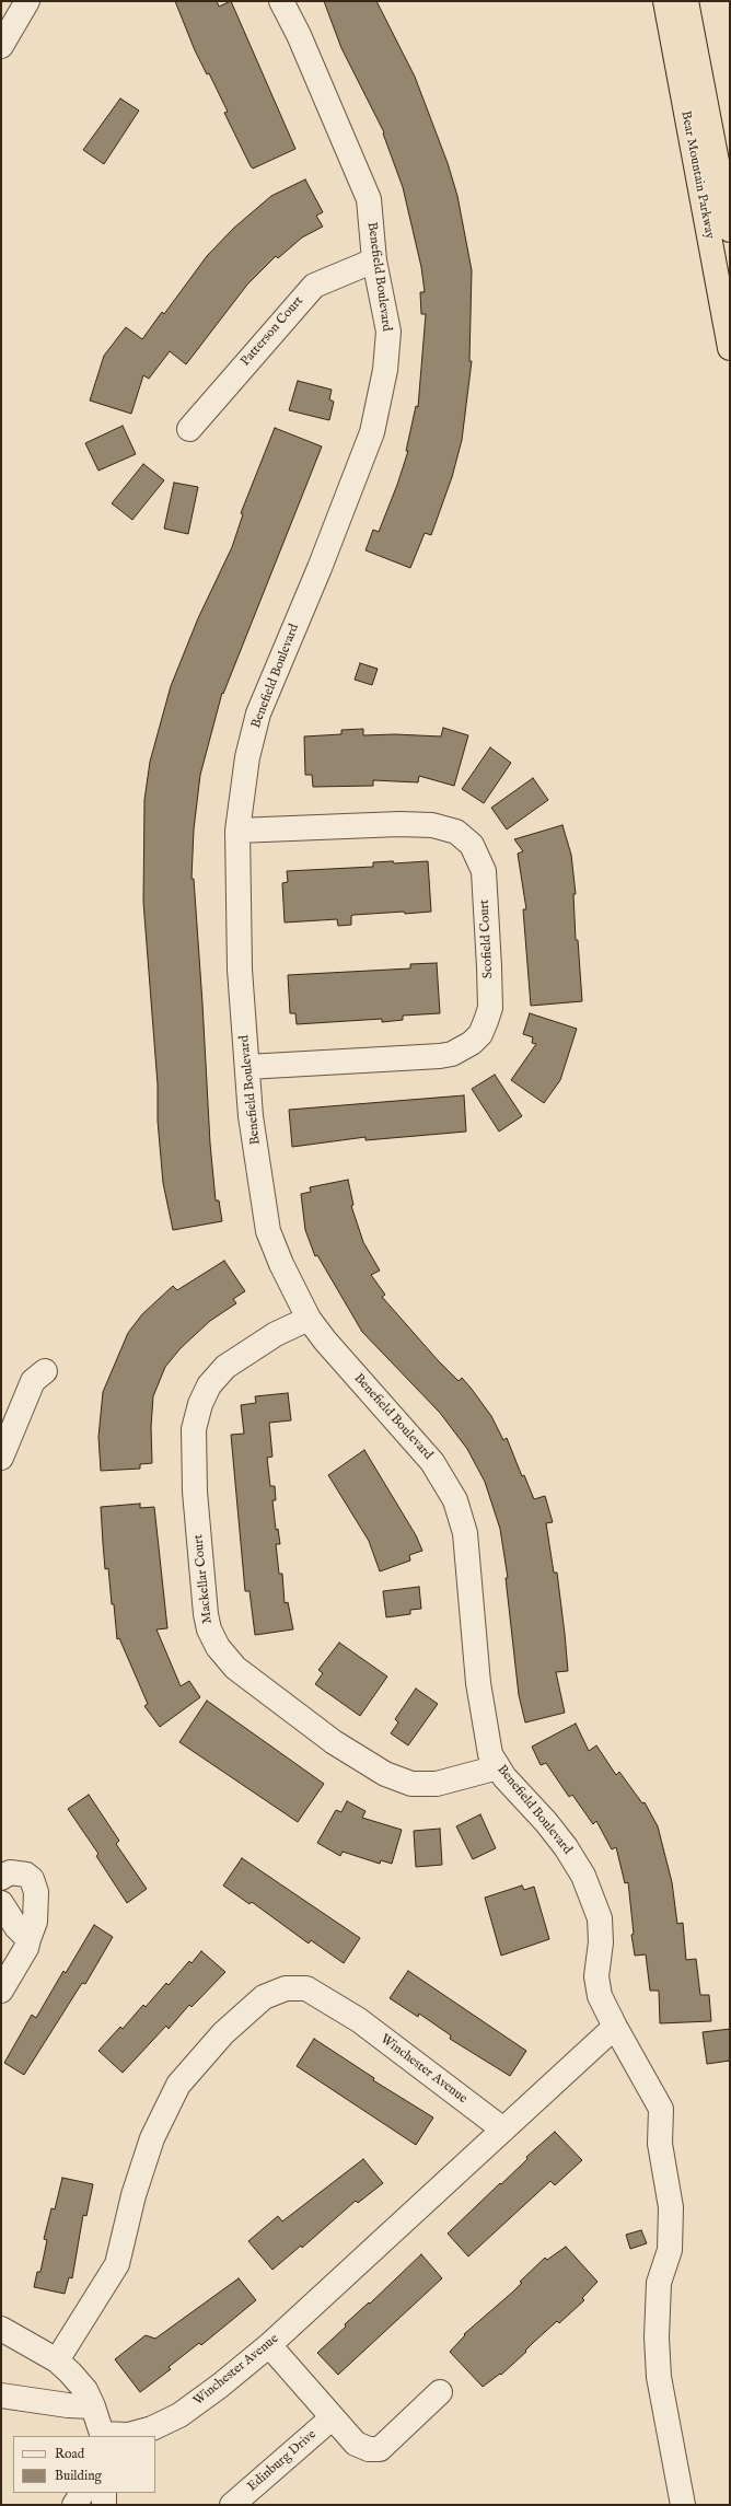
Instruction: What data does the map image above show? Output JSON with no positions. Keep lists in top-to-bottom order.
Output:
{
  "streets": {
    "highway": ["Bear Mountain Parkway"],
    "street": [
      "Benefield Boulevard",
      "Patterson Court",
      "Scofield Court",
      "Mackellar Court",
      "Winchester Avenue",
      "Edinburg Drive"
    ]
  },
  "crossings": [
    ["Benefield Boulevard", "Patterson Court"],
    ["Benefield Boulevard", "Scofield Court"],
    ["Benefield Boulevard", "Mackellar Court"]
  ],
  "legend": ["Road", "Building"]
}
